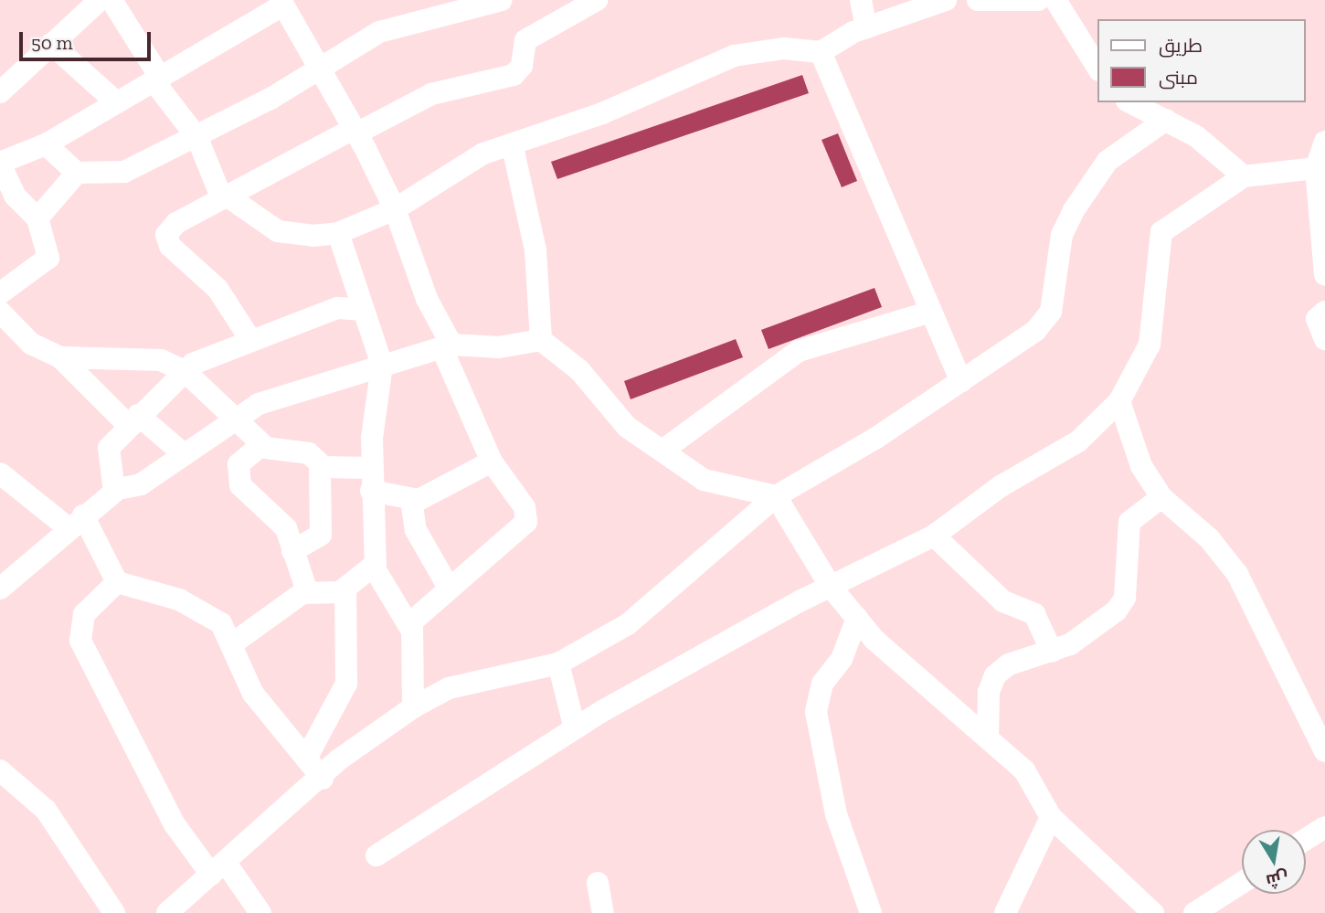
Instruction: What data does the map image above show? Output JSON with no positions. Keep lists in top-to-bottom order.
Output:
{
  "legend": ["طريق", "مبنى"],
  "scale_bar": "50 m",
  "north": "bottom"
}
